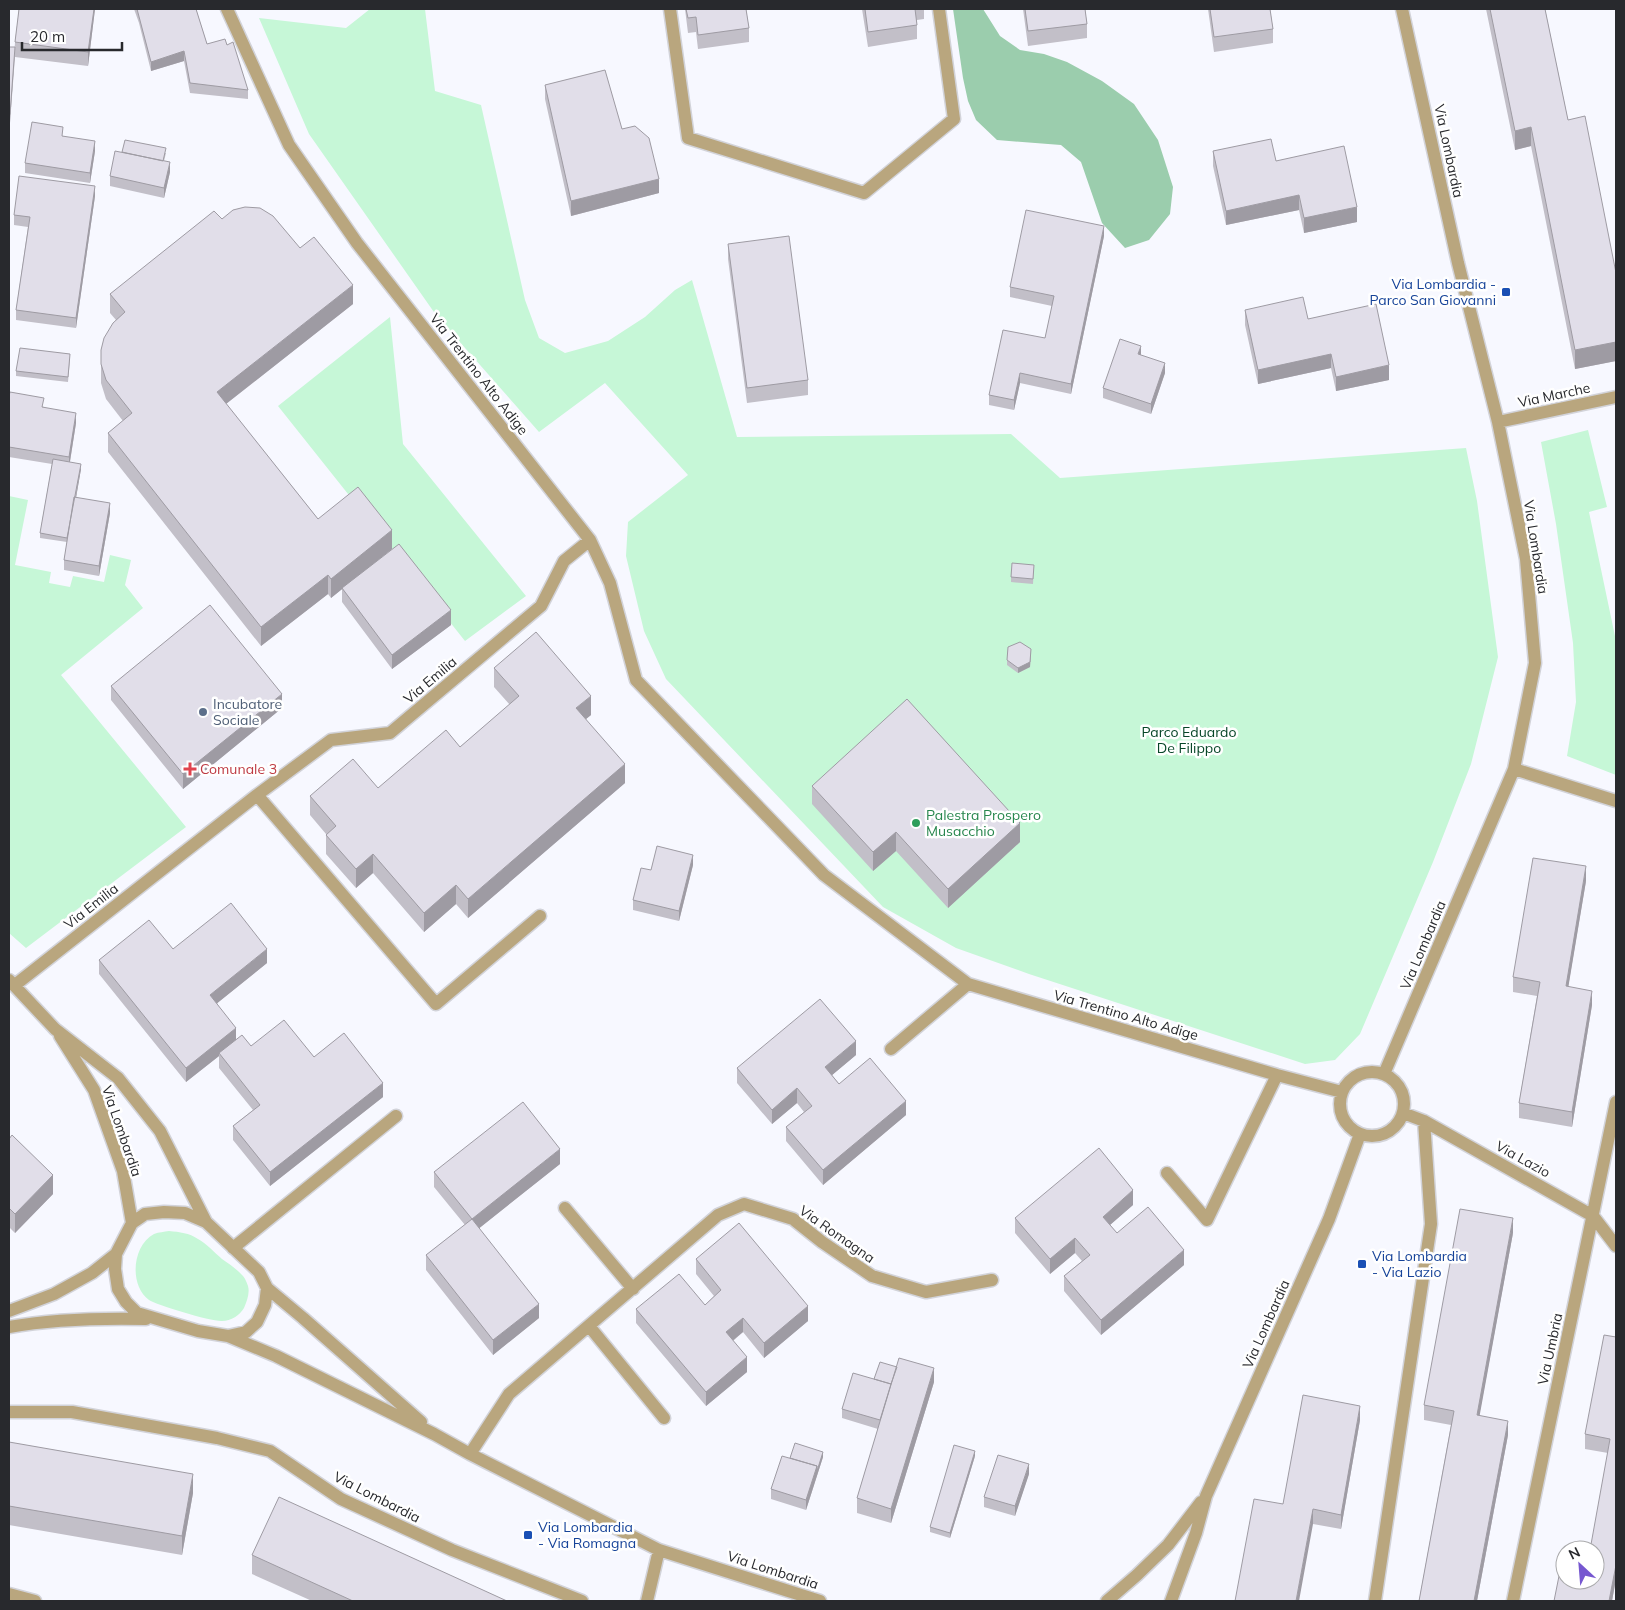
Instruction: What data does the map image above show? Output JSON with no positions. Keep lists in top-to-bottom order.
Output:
{
  "streets": {
    "street": [
      "Via Lombardia",
      "Via Trentino Alto Adige",
      "Via Marche",
      "Via Emilia",
      "Via Lazio",
      "Via Romagna",
      "Via Umbria"
    ]
  },
  "crossings": [
    ["Via Lombardia", "Via Trentino Alto Adige"],
    ["Via Lombardia", "Via Marche"],
    ["Via Lombardia", "Via Emilia"],
    ["Via Lombardia", "Via Lazio"],
    ["Via Lombardia", "Via Romagna"],
    ["Via Trentino Alto Adige", "Via Emilia"],
    ["Via Trentino Alto Adige", "Via Lazio"],
    ["Via Lazio", "Via Umbria"]
  ],
  "parks": ["Parco Eduardo De Filippo"],
  "places": {
    "transit": ["Via Lombardia - Parco San Giovanni", "Via Lombardia - Via Lazio", "Via Lombardia - Via Romagna"],
    "other": ["Incubatore Sociale", "Palestra Prospero Musacchio"],
    "health": ["Comunale 3"]
  },
  "scale_bar": "20 m",
  "north": "top left"
}
